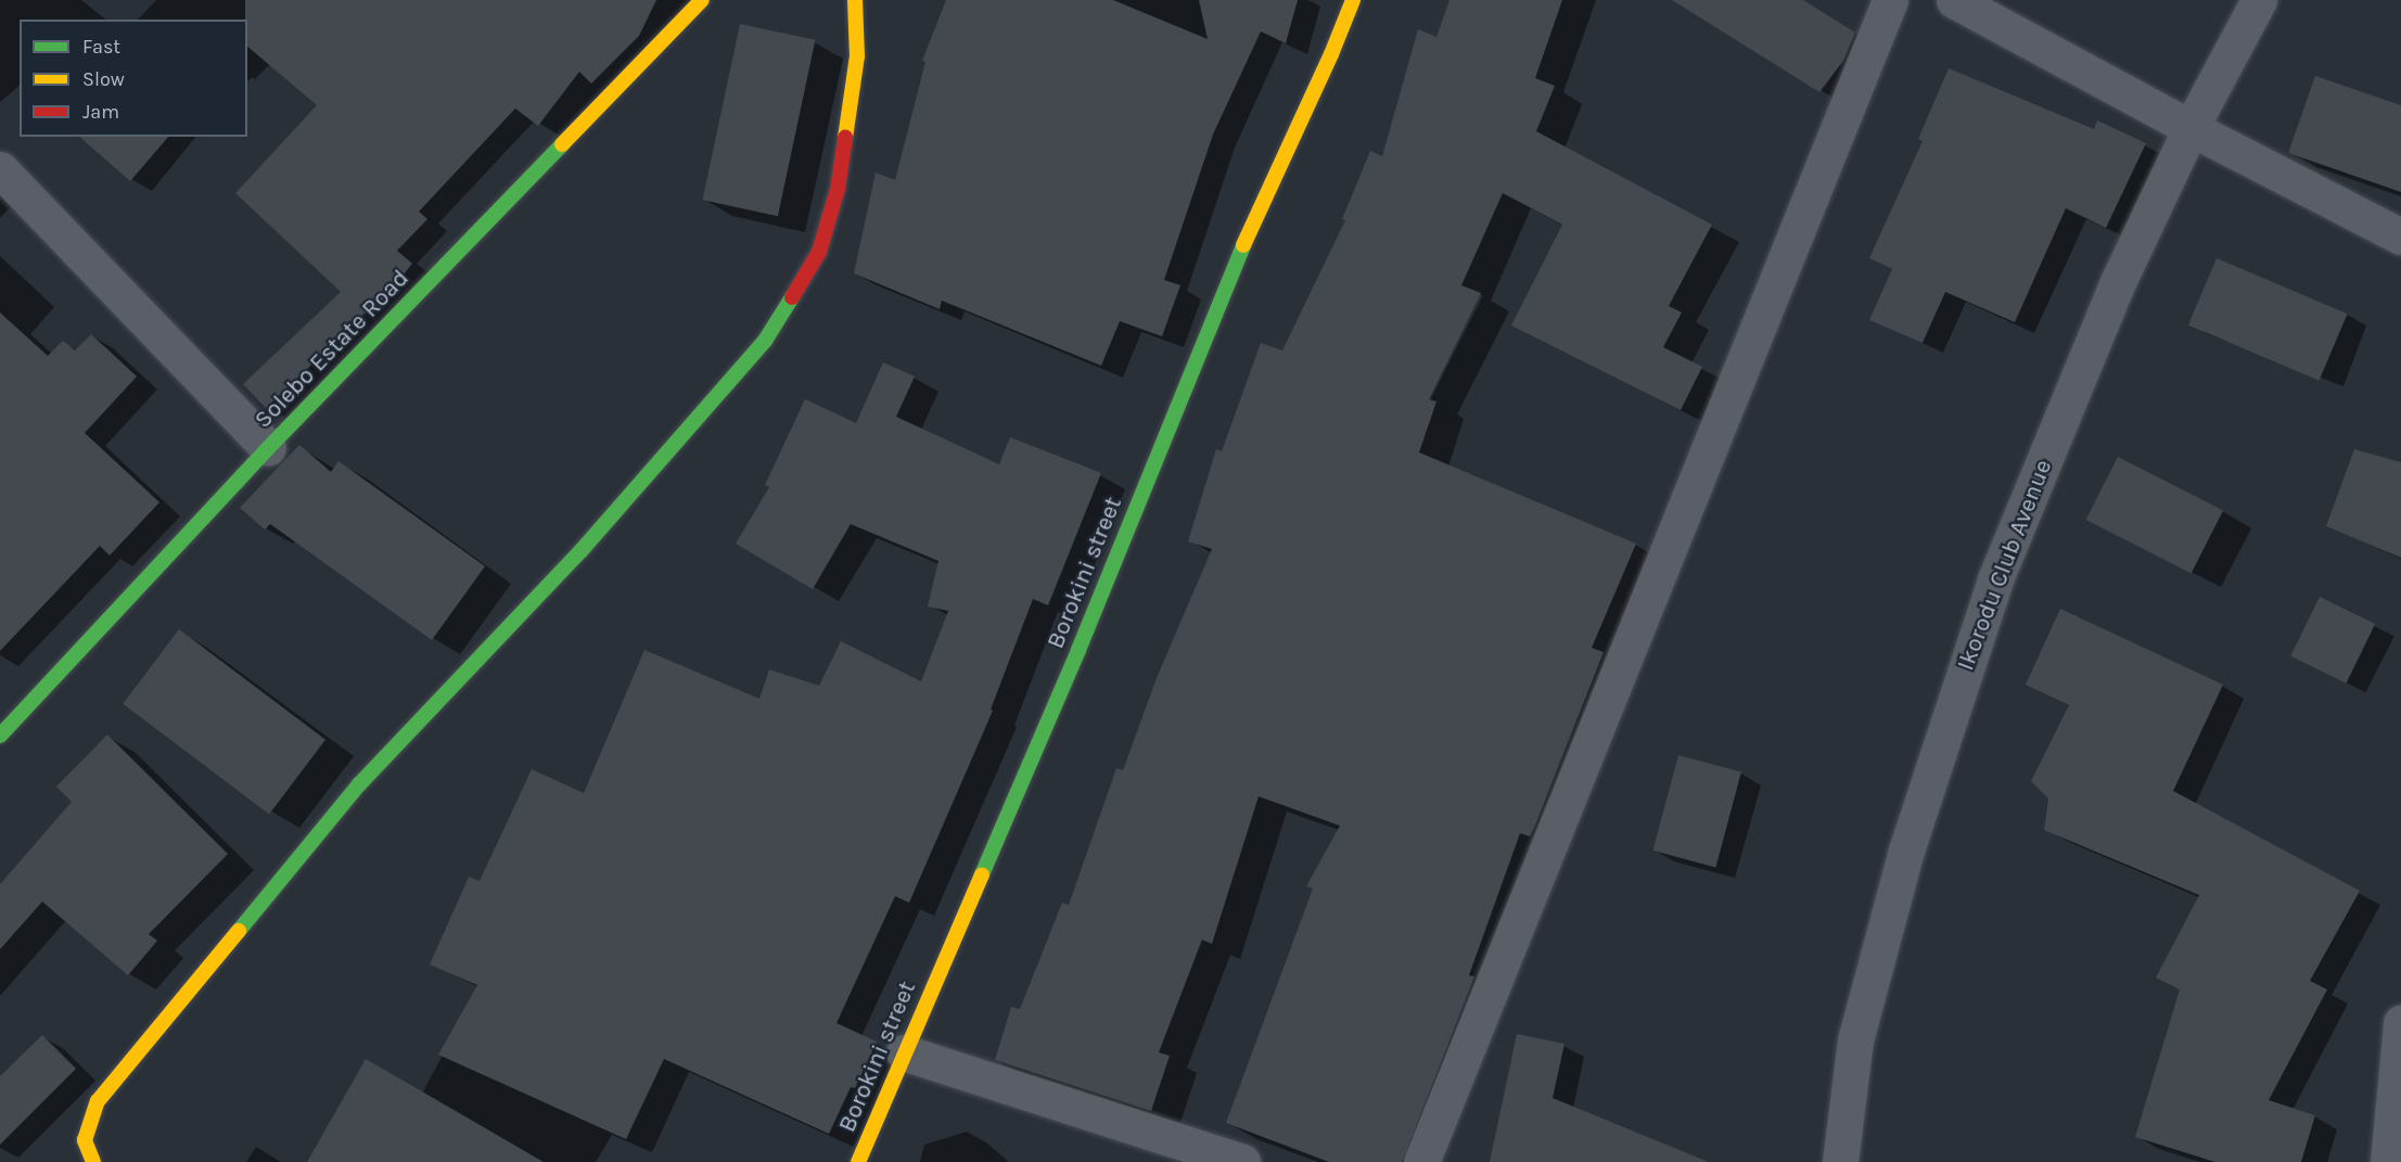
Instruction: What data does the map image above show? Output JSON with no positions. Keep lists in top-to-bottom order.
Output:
{
  "streets": {
    "street": ["Solebo Estate Road", "Ikorodu Club Avenue", "Borokini street"]
  },
  "legend": ["Fast", "Slow", "Jam"]
}
